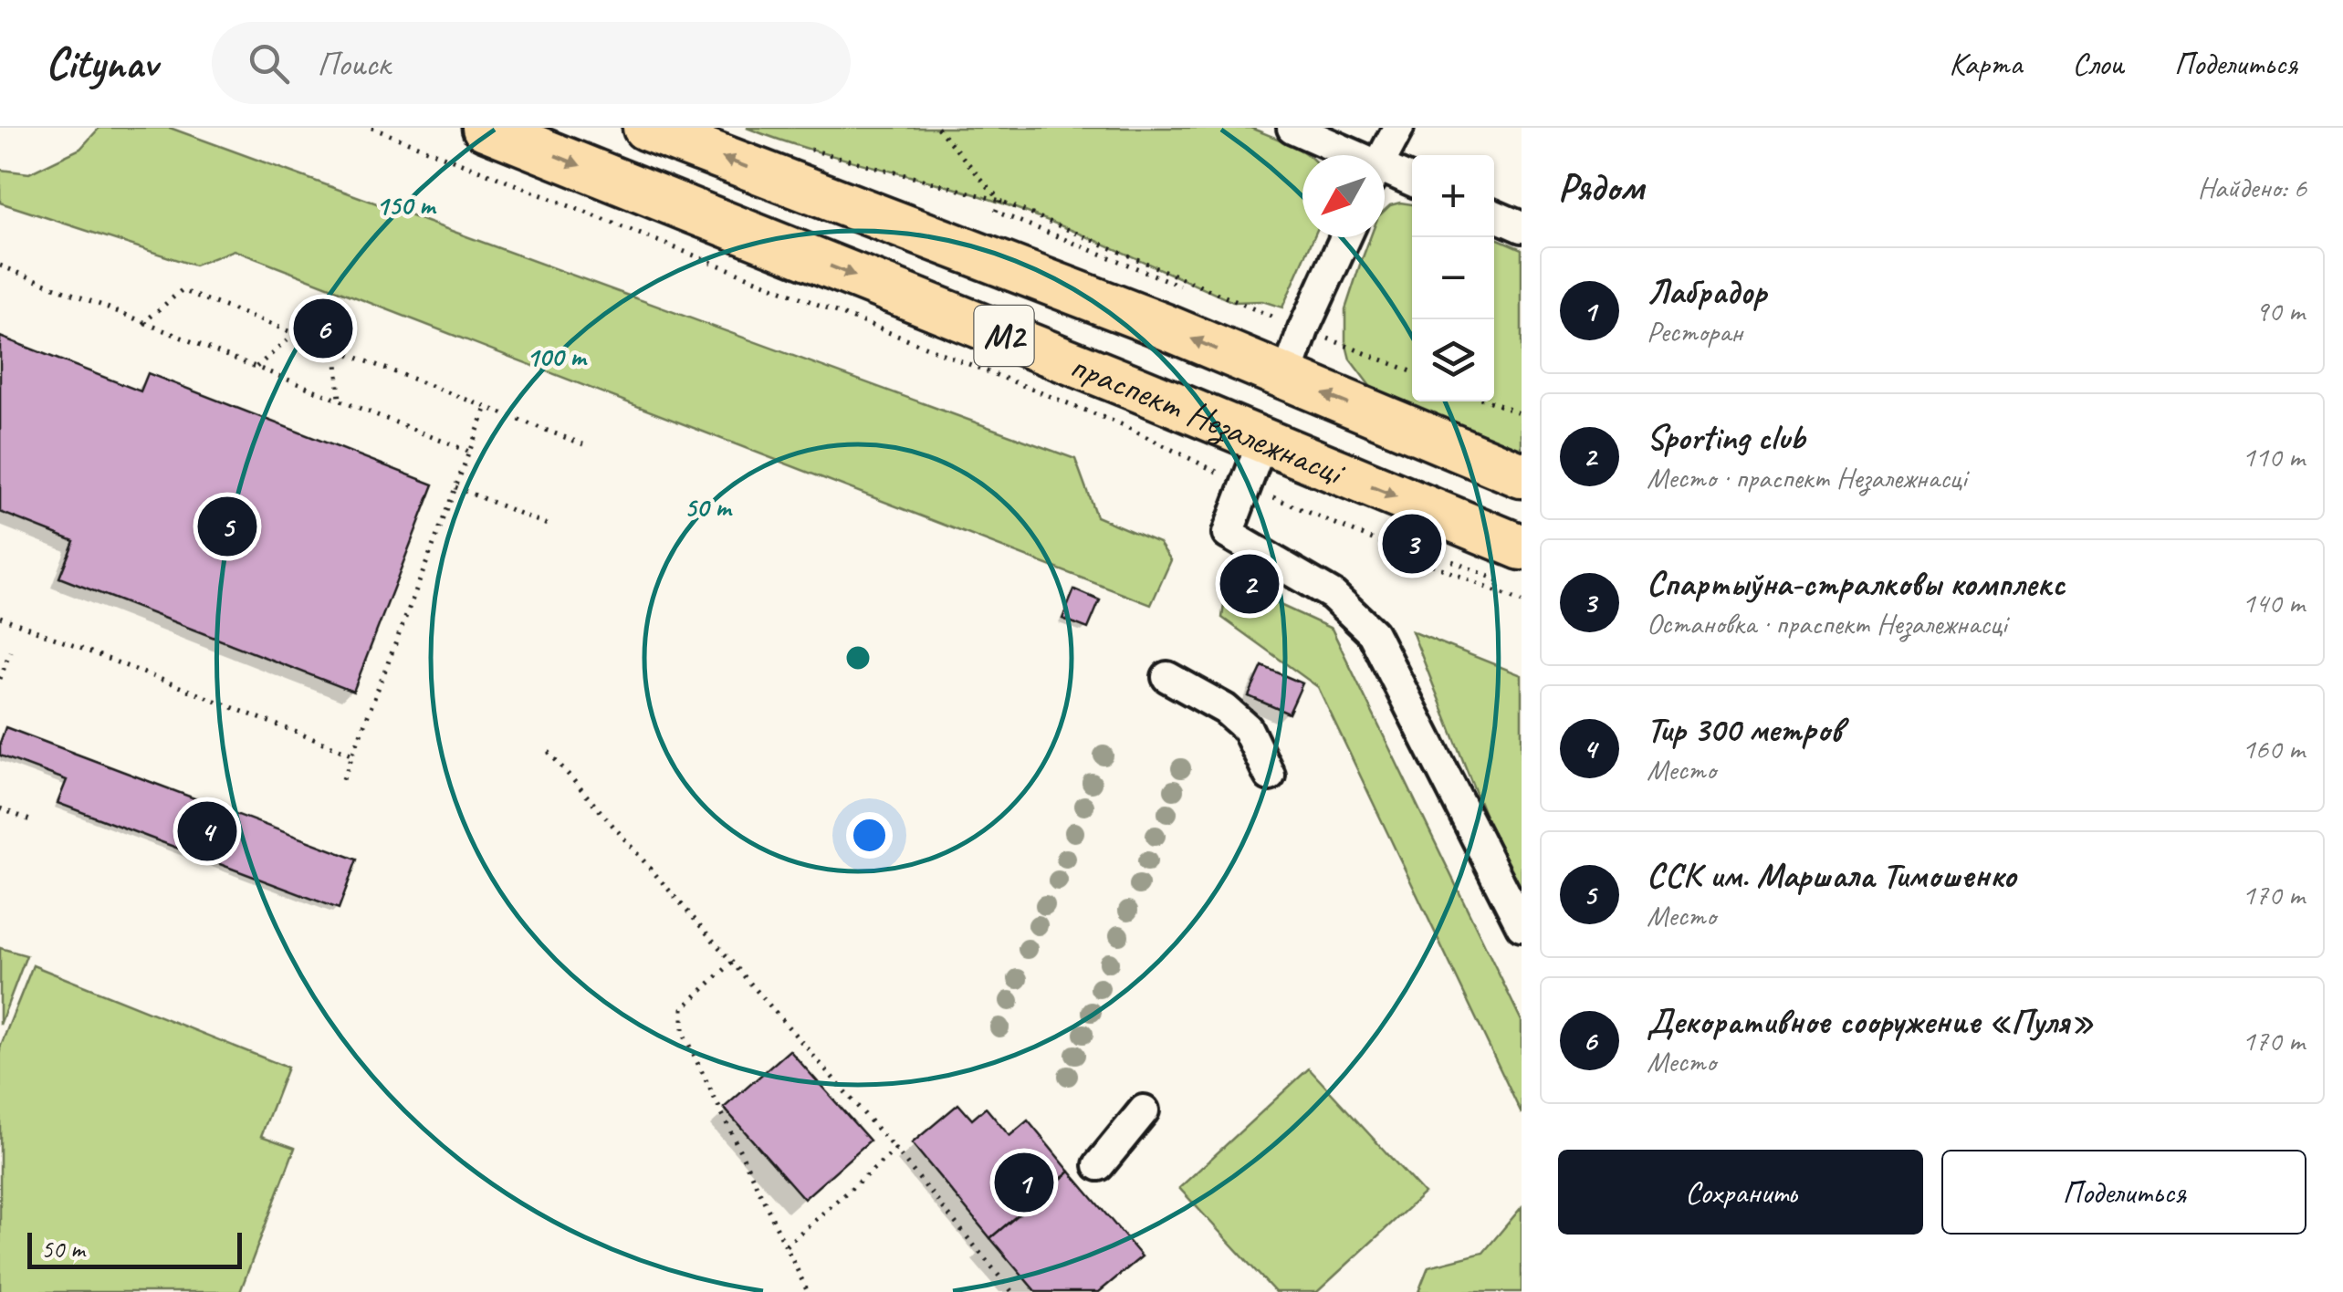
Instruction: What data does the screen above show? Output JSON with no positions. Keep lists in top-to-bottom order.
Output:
{
  "streets": {
    "highway": ["М2", "праспект Незалежнасці"]
  },
  "scale_bar": "50 m",
  "north": "bottom left",
  "page": {
    "header": "Citynav",
    "search": "Поиск",
    "nav": ["Карта", "Слои", "Поделиться"],
    "heading": ["Рядом", "Найдено: 6"],
    "map_buttons": ["+", "−"],
    "list": [
      {
        "mark": "1",
        "name": "Лабрадор",
        "note": "Ресторан",
        "value": "90 m"
      },
      {
        "mark": "2",
        "name": "Sporting club",
        "note": "Место · праспект Незалежнасці",
        "value": "110 m"
      },
      {
        "mark": "3",
        "name": "Спартыўна-стралковы комплекс",
        "note": "Остановка · праспект Незалежнасці",
        "value": "140 m"
      },
      {
        "mark": "4",
        "name": "Тир 300 метров",
        "note": "Место",
        "value": "160 m"
      },
      {
        "mark": "5",
        "name": "ССК им. Маршала Тимошенко",
        "note": "Место",
        "value": "170 m"
      },
      {
        "mark": "6",
        "name": "Декоративное сооружение «Пуля»",
        "note": "Место",
        "value": "170 m"
      }
    ],
    "pins": [
      "6",
      "5",
      "3",
      "2",
      "4",
      "1"
    ],
    "buttons": ["Сохранить", "Поделиться"],
    "scale": "50 m"
  },
  "rings": ["150 m", "100 m", "50 m"]
}
